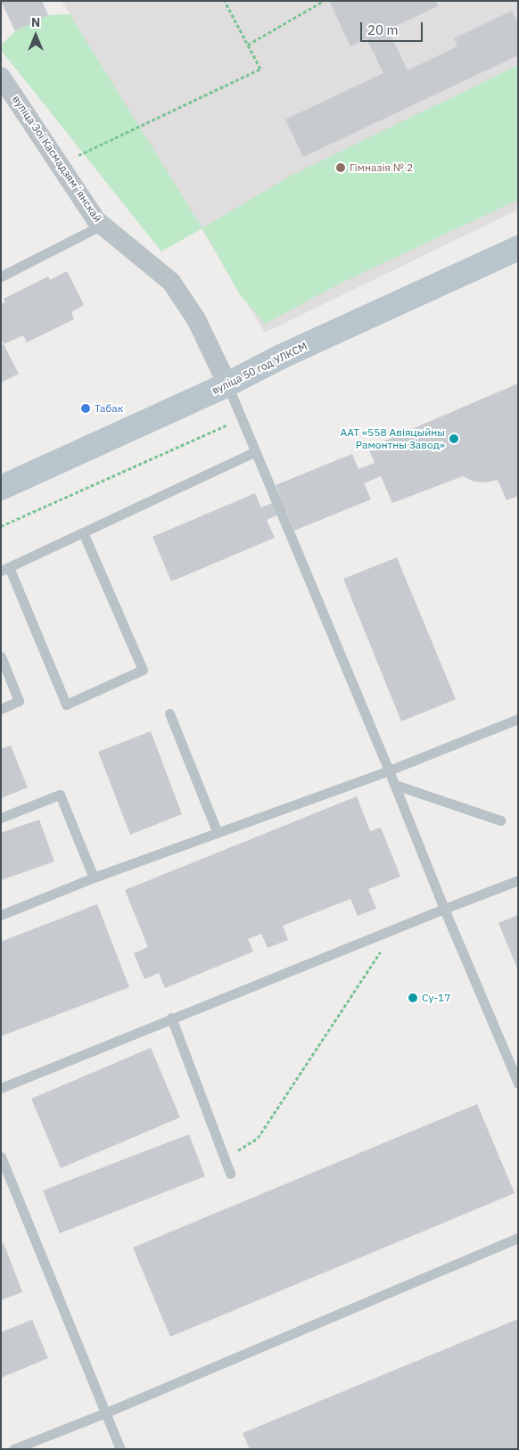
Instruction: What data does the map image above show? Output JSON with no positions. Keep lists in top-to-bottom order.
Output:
{
  "streets": {
    "main road": ["вуліца 50 год УЛКСМ"],
    "street": ["вуліца Зоі Касмадзямʼянскай"]
  },
  "crossings": [
    ["вуліца Зоі Касмадзямʼянскай", "вуліца 50 год УЛКСМ"]
  ],
  "places": [
    "Гімназія № 2",
    "Табак",
    "ААТ «558 Авіяцыйны Рамонтны Завод»",
    "Су-17"
  ],
  "scale_bar": "20 m",
  "north": "top"
}
